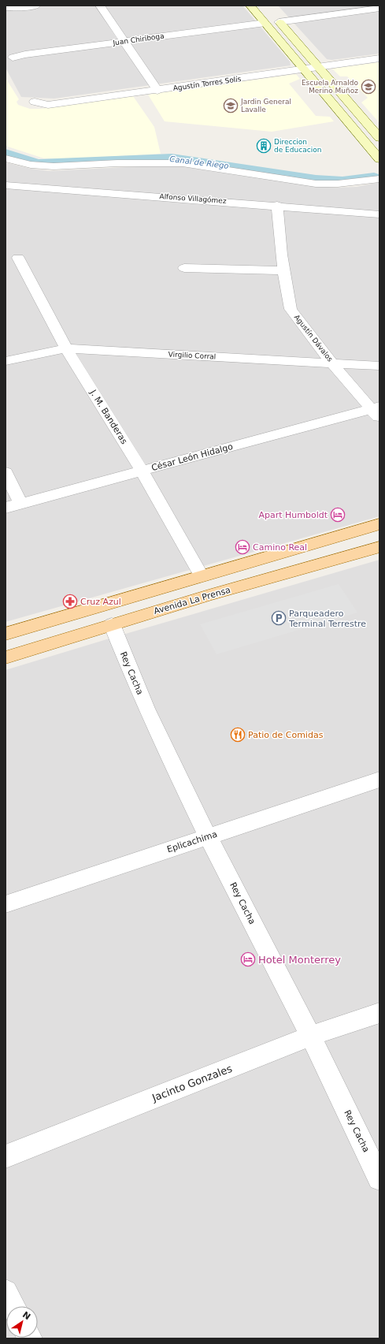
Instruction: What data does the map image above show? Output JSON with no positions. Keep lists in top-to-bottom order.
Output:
{
  "streets": {
    "main road": ["Avenida La Prensa"],
    "street": [
      "Juan Chiriboga",
      "Agustín Torres Solís",
      "Alfonso Villagómez",
      "Agustín Dávalos",
      "Virgilio Corral",
      "J. M. Banderas",
      "César León Hidalgo",
      "Rey Cacha",
      "Eplicachima",
      "Jacinto Gonzales"
    ]
  },
  "crossings": [
    ["Alfonso Villagómez", "Agustín Dávalos"],
    ["Agustín Dávalos", "Virgilio Corral"],
    ["Agustín Dávalos", "César León Hidalgo"],
    ["Virgilio Corral", "J. M. Banderas"],
    ["J. M. Banderas", "César León Hidalgo"],
    ["Avenida La Prensa", "Rey Cacha"],
    ["Rey Cacha", "Eplicachima"],
    ["Rey Cacha", "Jacinto Gonzales"]
  ],
  "water": ["Canal de Riego"],
  "places": {
    "school or university": ["Escuela Arnaldo Merino Muñoz", "Jardin General Lavalle"],
    "building": ["Direccion de Educacion"],
    "hotel": ["Apart Humboldt", "Camino Real", "Hotel Monterrey"],
    "pharmacy": ["Cruz Azul"],
    "parking": ["Parqueadero Terminal Terrestre"],
    "restaurant": ["Patio de Comidas"]
  },
  "north": "top right"
}
